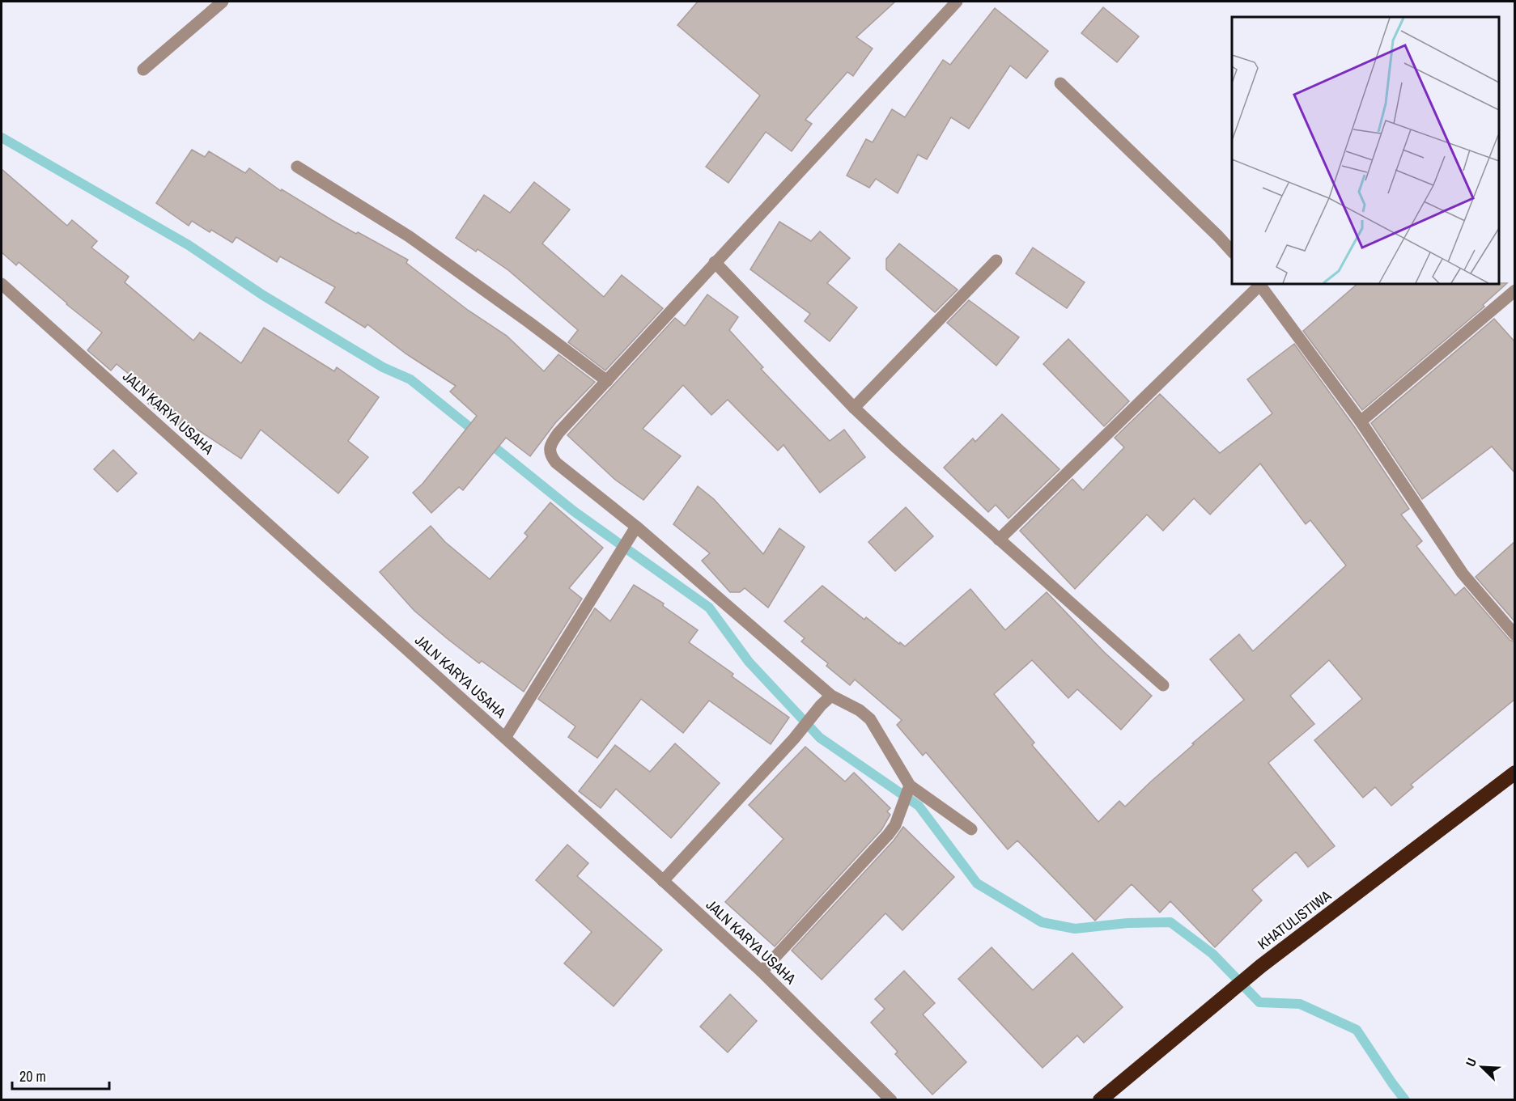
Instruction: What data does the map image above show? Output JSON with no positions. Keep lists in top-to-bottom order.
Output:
{
  "streets": {
    "highway": ["KHATULISTIWA"],
    "street": ["JALN KARYA USAHA"]
  },
  "scale_bar": "20 m",
  "north": "top left"
}
